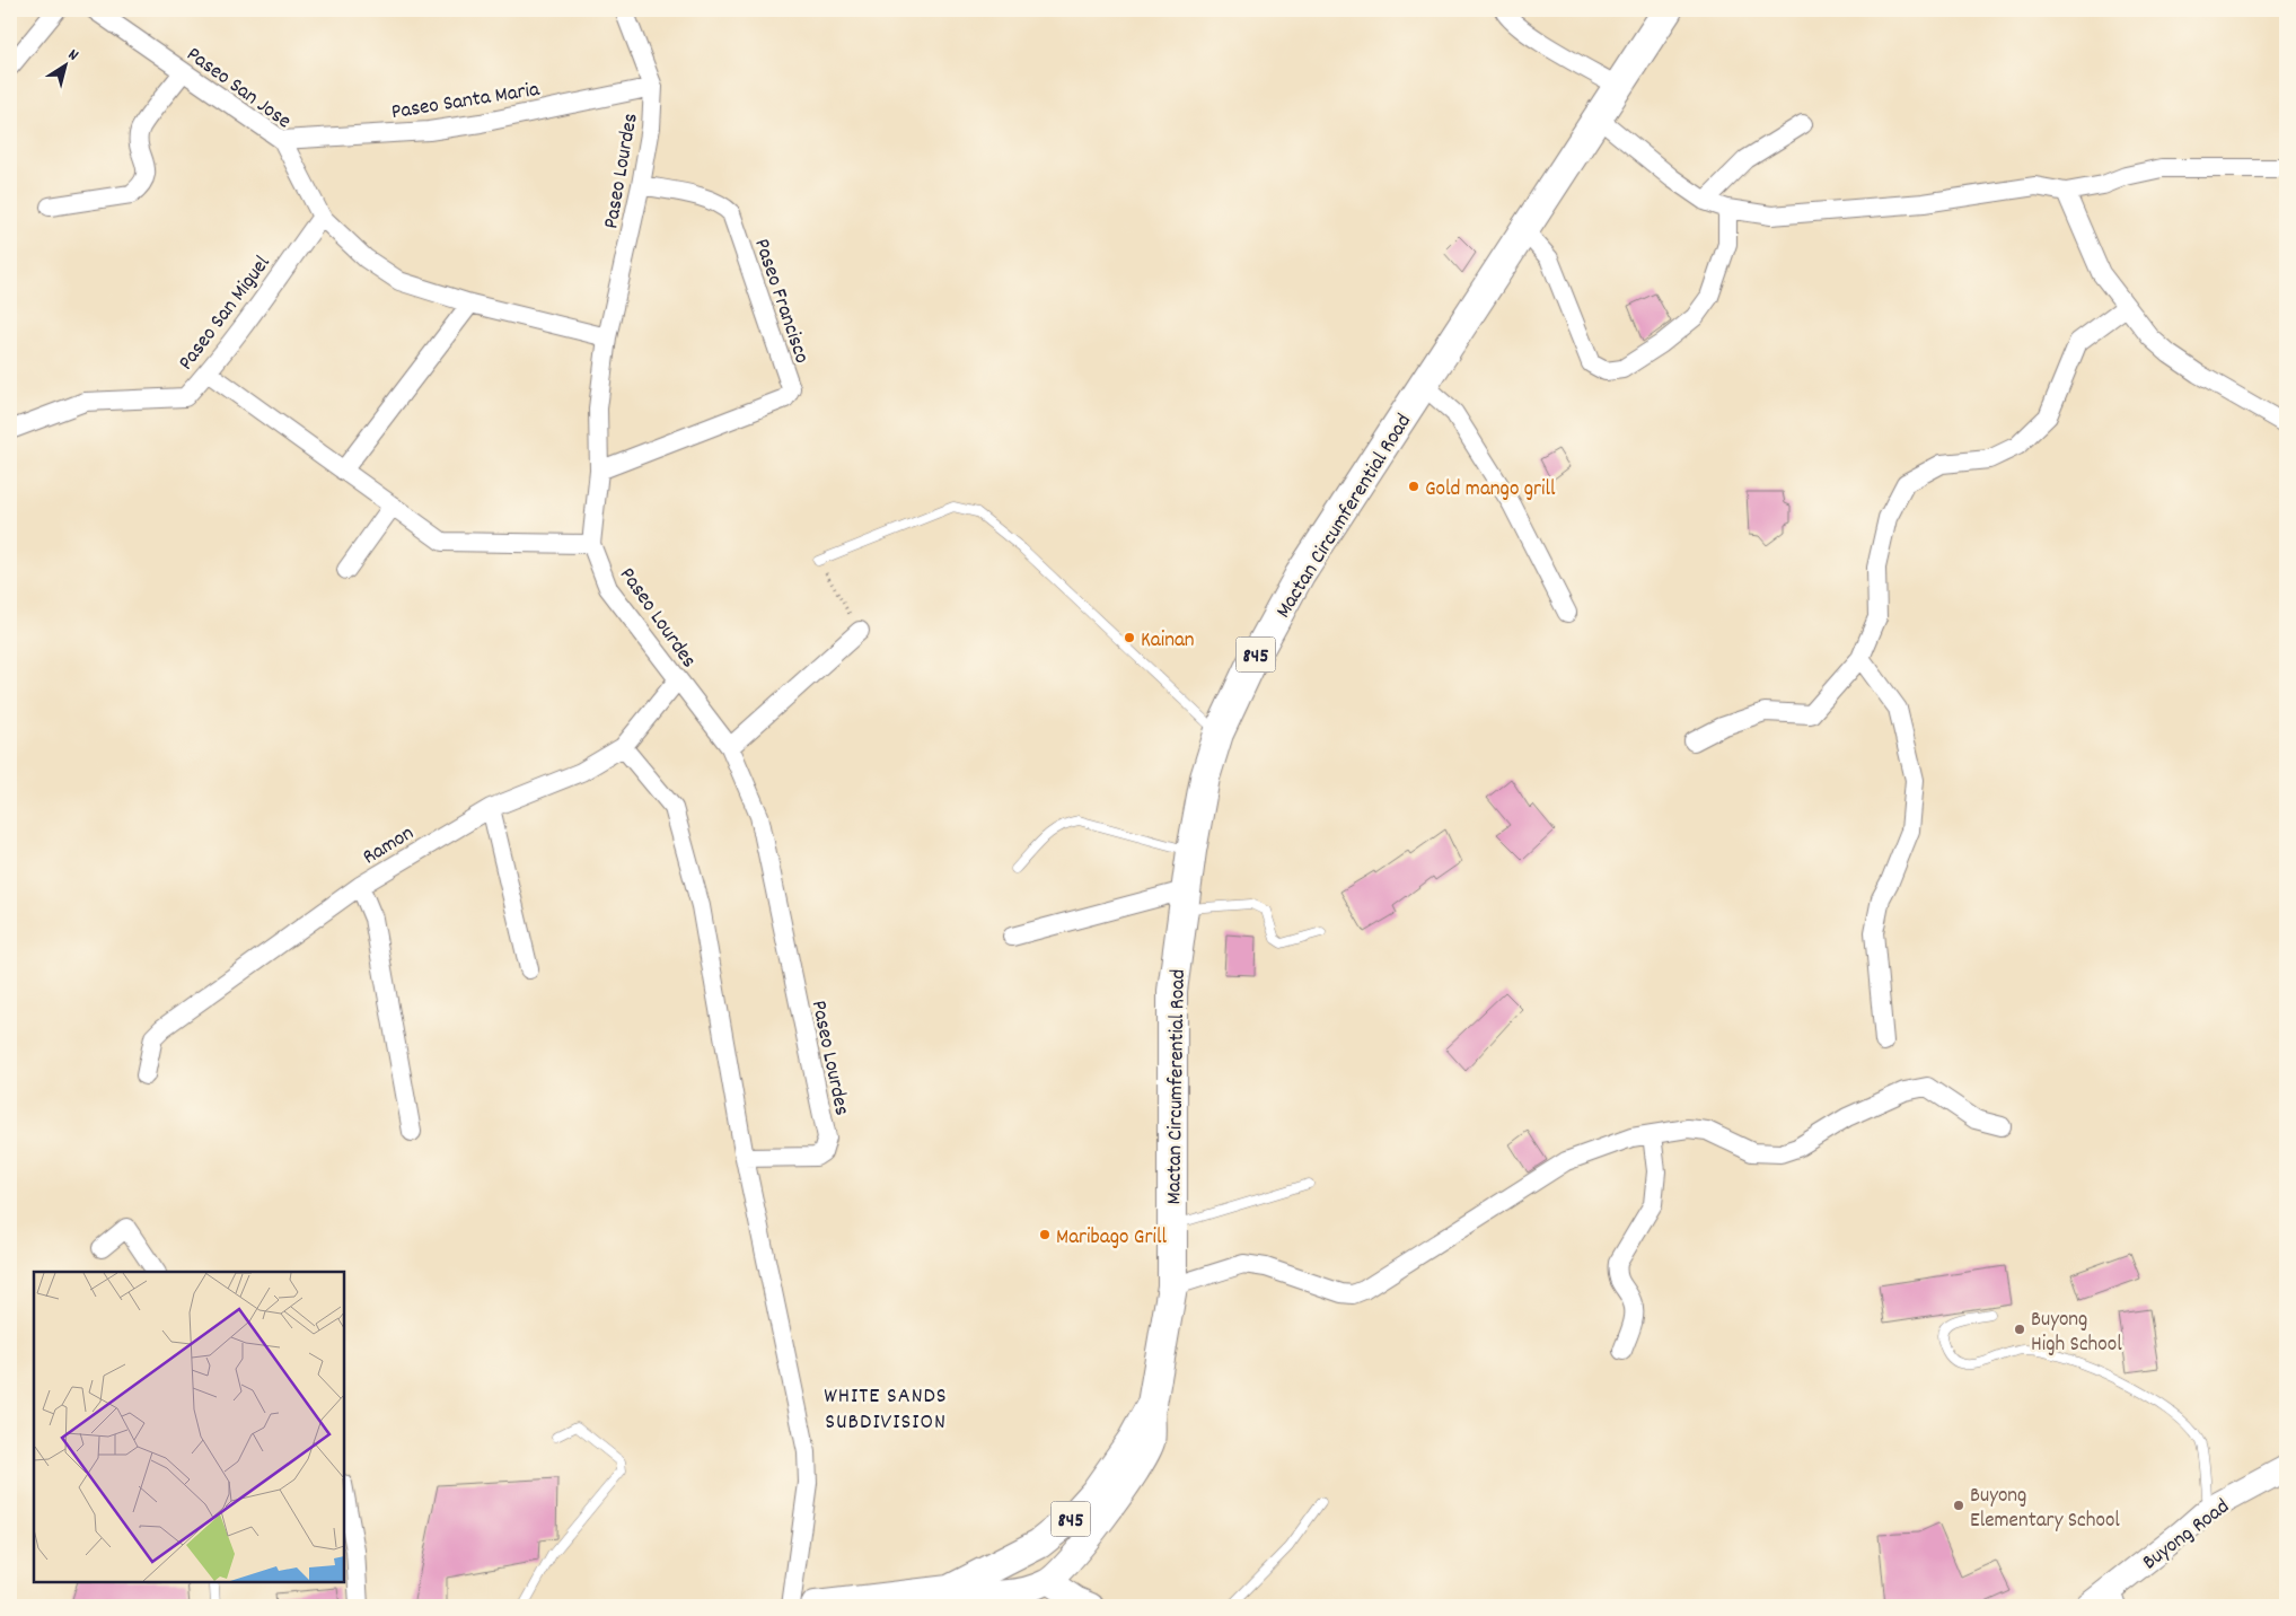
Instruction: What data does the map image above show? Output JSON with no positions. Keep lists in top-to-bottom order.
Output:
{
  "streets": {
    "main road": ["Mactan Circumferential Road", "845"],
    "street": [
      "Paseo San Jose",
      "Paseo Santa Maria",
      "Paseo Lourdes",
      "Paseo Francisco",
      "Paseo San Miguel",
      "Ramon",
      "Buyong Road"
    ]
  },
  "crossings": [
    ["Paseo San Jose", "Paseo Santa Maria"],
    ["Paseo San Jose", "Paseo Lourdes"],
    ["Paseo San Jose", "Paseo San Miguel"],
    ["Paseo Santa Maria", "Paseo Lourdes"],
    ["Paseo Lourdes", "Paseo Francisco"],
    ["Paseo Lourdes", "Ramon"]
  ],
  "districts": ["WHITE SANDS SUBDIVISION"],
  "places": [
    "Gold mango grill",
    "Kainan",
    "Maribago Grill",
    "Buyong High School",
    "Buyong Elementary School"
  ],
  "north": "top right"
}
